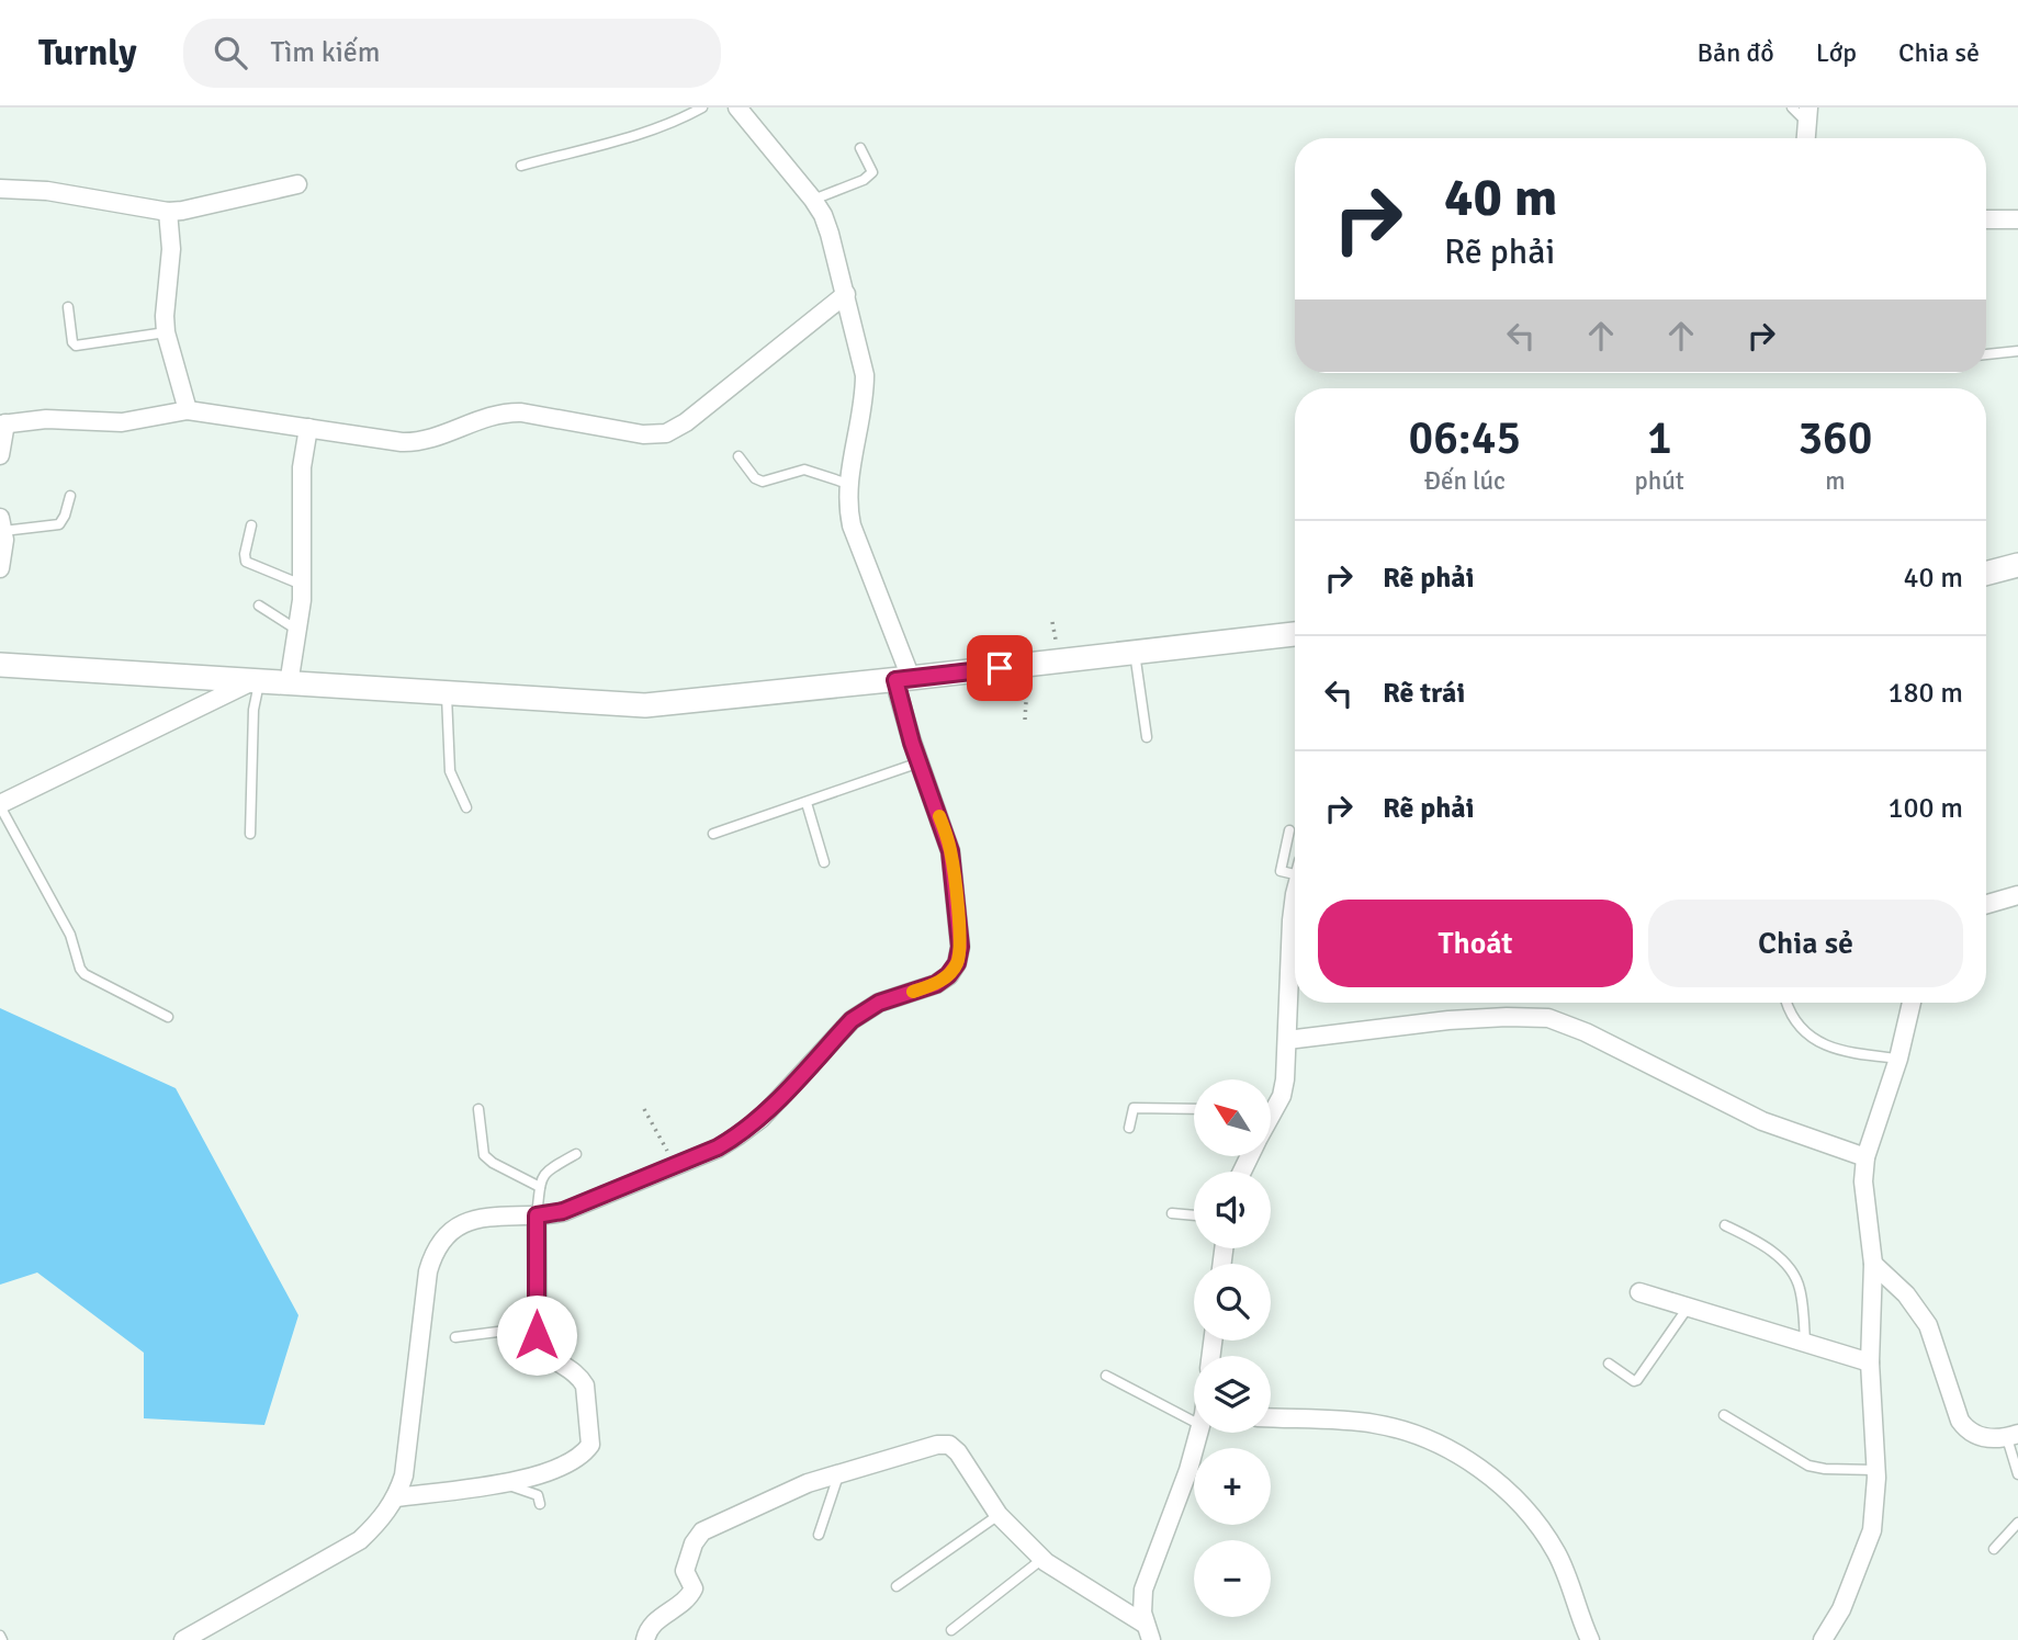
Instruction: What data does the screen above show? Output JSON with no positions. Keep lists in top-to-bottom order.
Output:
{
  "north": "top left",
  "page": {
    "header": "Turnly",
    "search": "Tìm kiếm",
    "nav": ["Bản đồ", "Lớp", "Chia sẻ"],
    "turn": ["40 m", "Rẽ phải"],
    "eta": [
      "06:45",
      "Đến lúc",
      "1",
      "phút",
      "360",
      "m"
    ],
    "list": [
      {
        "name": "Rẽ phải",
        "value": "40 m"
      },
      {
        "name": "Rẽ trái",
        "value": "180 m"
      },
      {
        "name": "Rẽ phải",
        "value": "100 m"
      }
    ],
    "buttons": ["Thoát", "Chia sẻ"],
    "map_buttons": ["+", "−"]
  }
}
